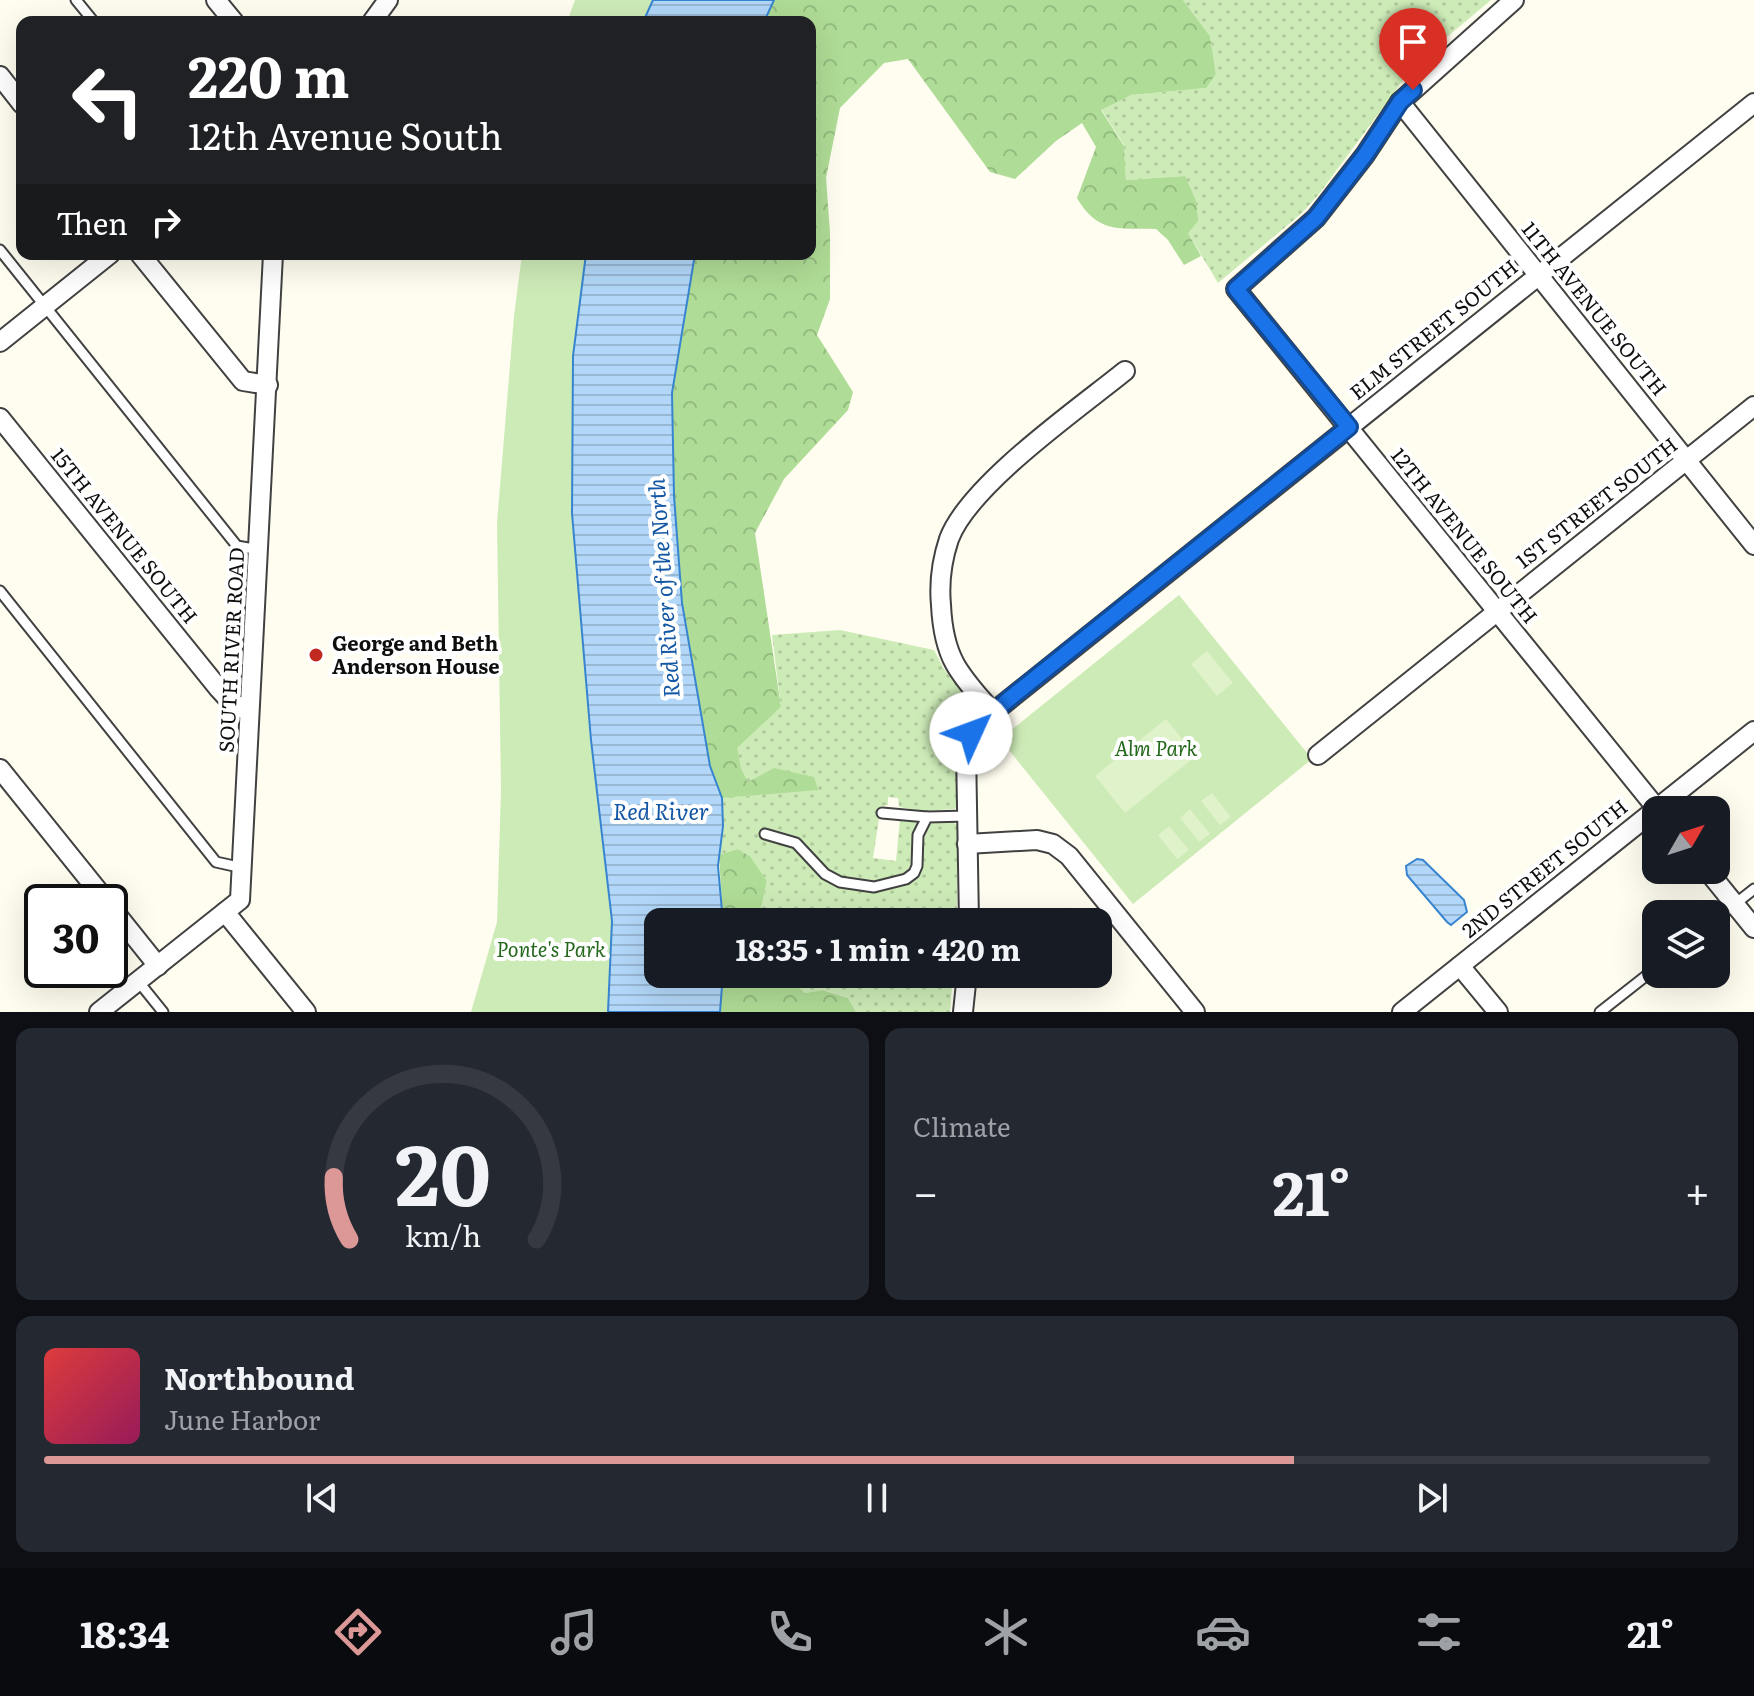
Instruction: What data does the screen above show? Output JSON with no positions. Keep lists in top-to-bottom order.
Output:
{
  "streets": {
    "street": [
      "11TH AVENUE SOUTH",
      "ELM STREET SOUTH",
      "1ST STREET SOUTH",
      "15TH AVENUE SOUTH",
      "12TH AVENUE SOUTH",
      "SOUTH RIVER ROAD",
      "2ND STREET SOUTH"
    ]
  },
  "crossings": [
    ["11TH AVENUE SOUTH", "ELM STREET SOUTH"],
    ["11TH AVENUE SOUTH", "1ST STREET SOUTH"],
    ["11TH AVENUE SOUTH", "12TH AVENUE SOUTH"],
    ["ELM STREET SOUTH", "12TH AVENUE SOUTH"],
    ["1ST STREET SOUTH", "12TH AVENUE SOUTH"],
    ["15TH AVENUE SOUTH", "SOUTH RIVER ROAD"]
  ],
  "water": ["Red River of the North", "Red River"],
  "parks": ["Alm Park", "Ponte's Park"],
  "places": ["George and Beth Anderson House"],
  "north": "top right",
  "page": {
    "turn": ["220 m", "12th Avenue South"],
    "then": "Then",
    "limit": "30",
    "trip": "18:35 · 1 min · 420 m",
    "tile": "Climate",
    "heat": ["−", "21°", "+"],
    "song": ["Northbound", "June Harbor"],
    "tabs": ["18:34", "21°"],
    "gauge": ["20", "km/h"]
  }
}
